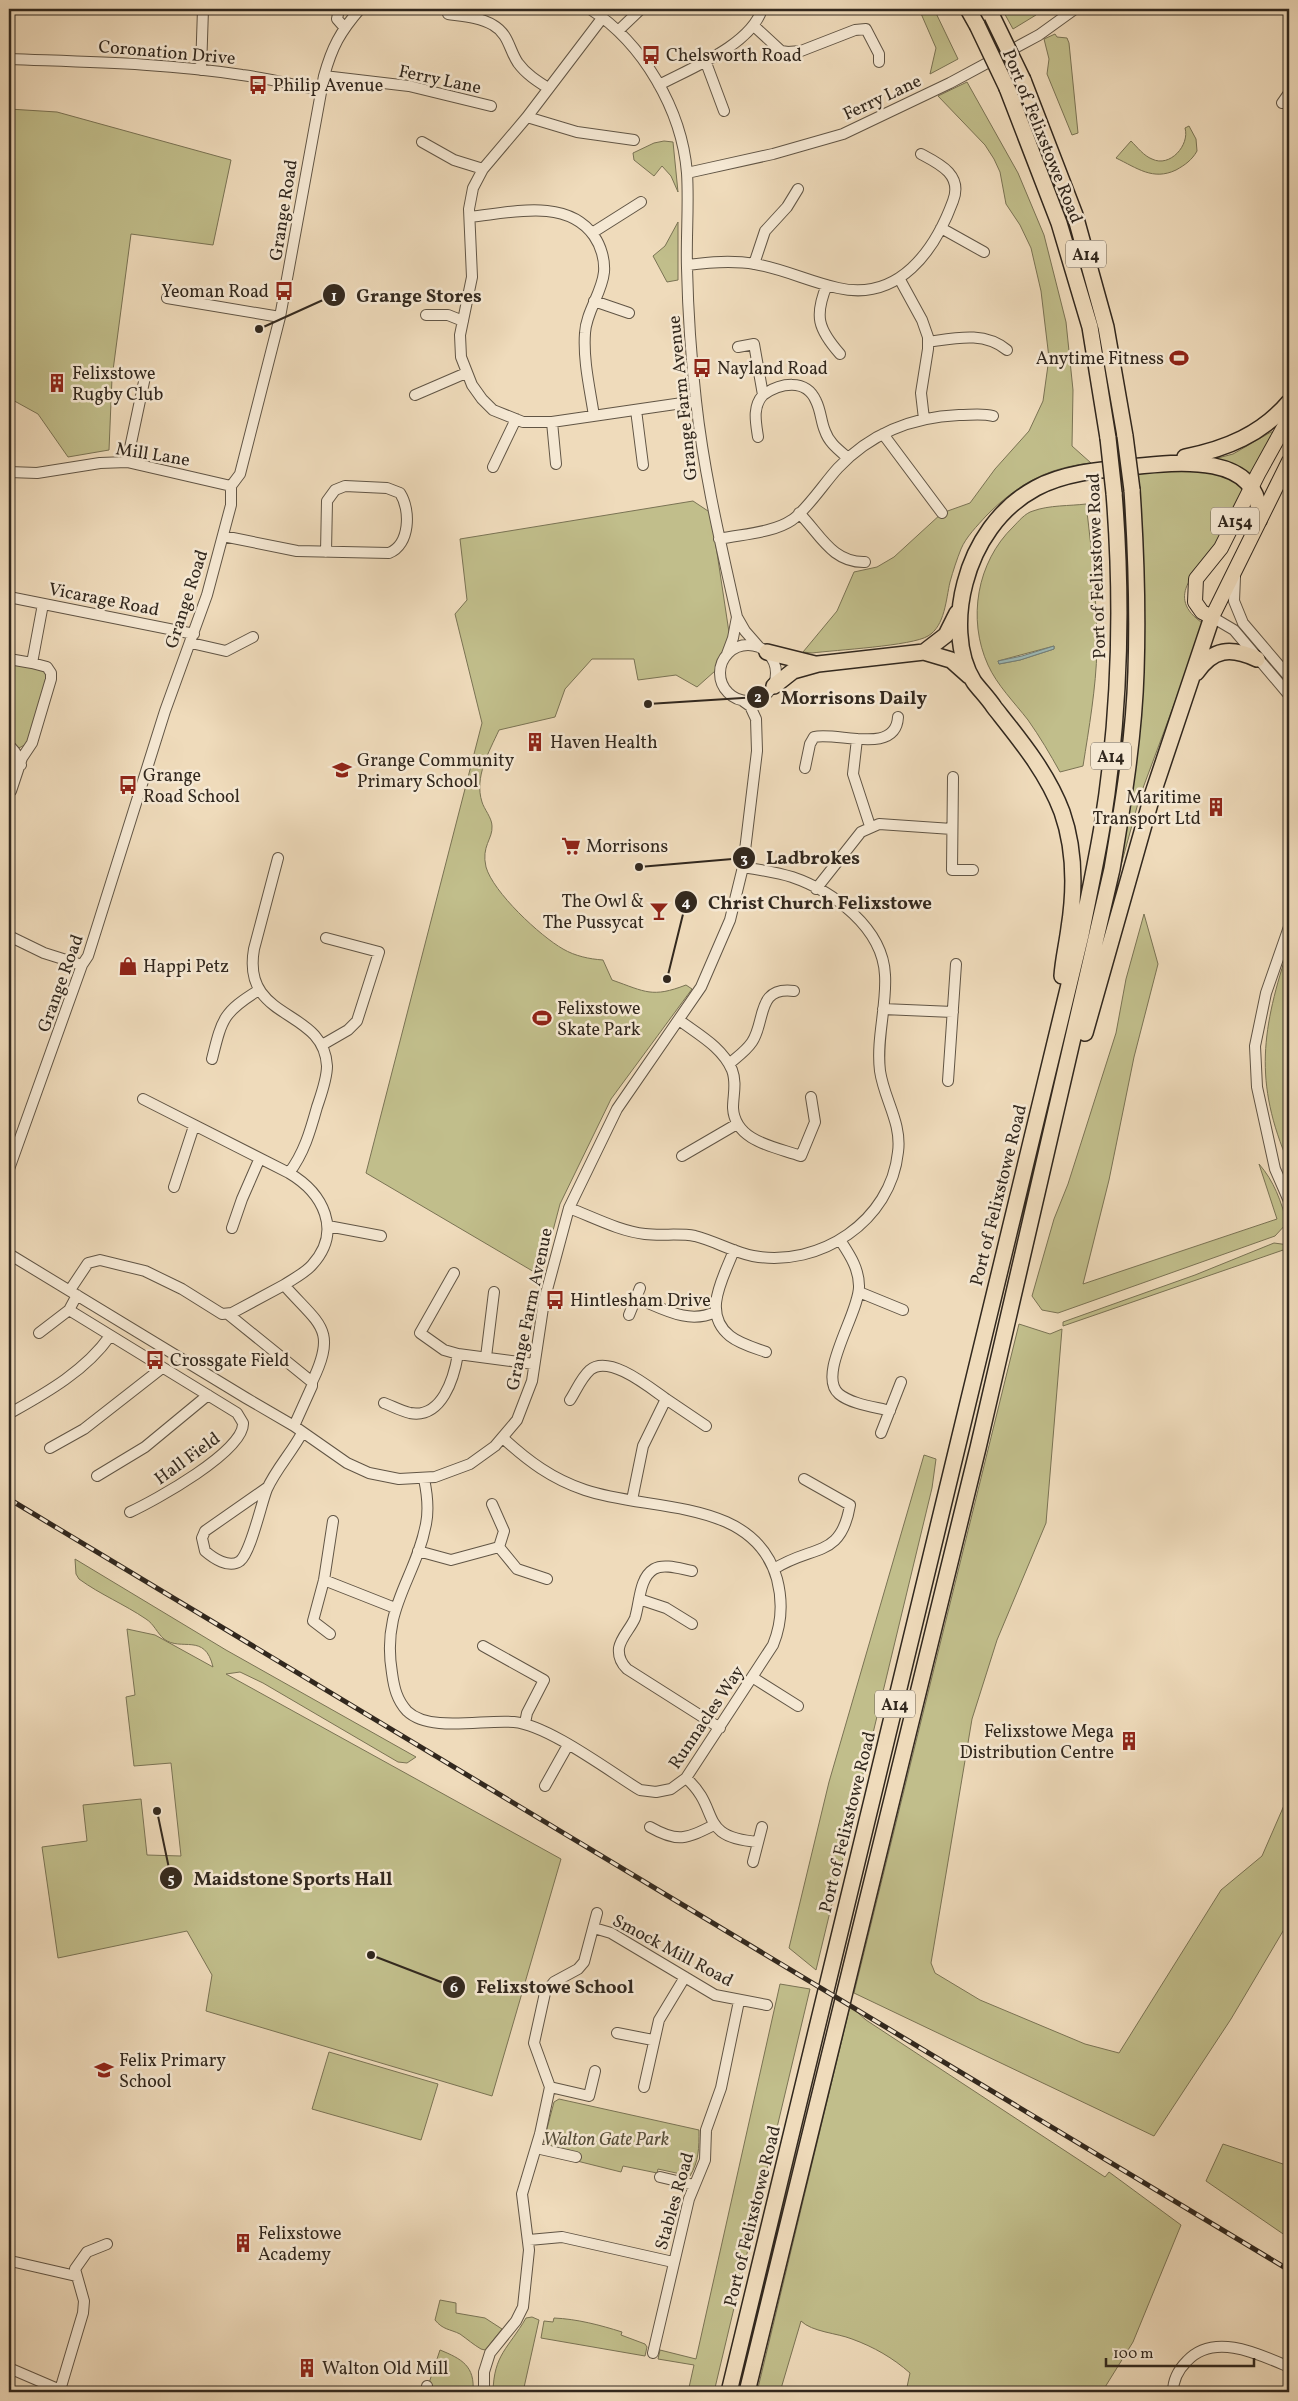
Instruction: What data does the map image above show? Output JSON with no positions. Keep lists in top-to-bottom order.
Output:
{
  "streets": {
    "highway": ["Port of Felixstowe Road", "A14"],
    "main road": ["A154"],
    "street": [
      "Coronation Drive",
      "Ferry Lane",
      "Grange Road",
      "Grange Farm Avenue",
      "Mill Lane",
      "Vicarage Road",
      "Hall Field",
      "Runnacles Way",
      "Smock Mill Road",
      "Stables Road"
    ]
  },
  "crossings": [
    ["Coronation Drive", "Grange Road"],
    ["Ferry Lane", "Grange Road"],
    ["Ferry Lane", "Grange Farm Avenue"],
    ["Grange Road", "Mill Lane"],
    ["Grange Road", "Vicarage Road"],
    ["Grange Farm Avenue", "Runnacles Way"],
    ["Smock Mill Road", "Stables Road"]
  ],
  "parks": ["Walton Gate Park"],
  "places": {
    "bus stop": [
      "Chelsworth Road",
      "Philip Avenue",
      "Yeoman Road",
      "Nayland Road",
      "Grange Road School",
      "Hintlesham Drive",
      "Crossgate Field"
    ],
    "other": [
      "Grange Stores",
      "Morrisons Daily",
      "Ladbrokes",
      "Christ Church Felixstowe",
      "Maidstone Sports Hall",
      "Felixstowe School"
    ],
    "sports": ["Anytime Fitness", "Felixstowe Skate Park"],
    "building": [
      "Felixstowe Rugby Club",
      "Haven Health",
      "Maritime Transport Ltd",
      "Felixstowe Mega Distribution Centre",
      "Felixstowe Academy",
      "Walton Old Mill"
    ],
    "school or university": ["Grange Community Primary School", "Felix Primary School"],
    "supermarket": ["Morrisons"],
    "bar": ["The Owl & The Pussycat"],
    "shop": ["Happi Petz"]
  },
  "scale_bar": "100 m"
}
